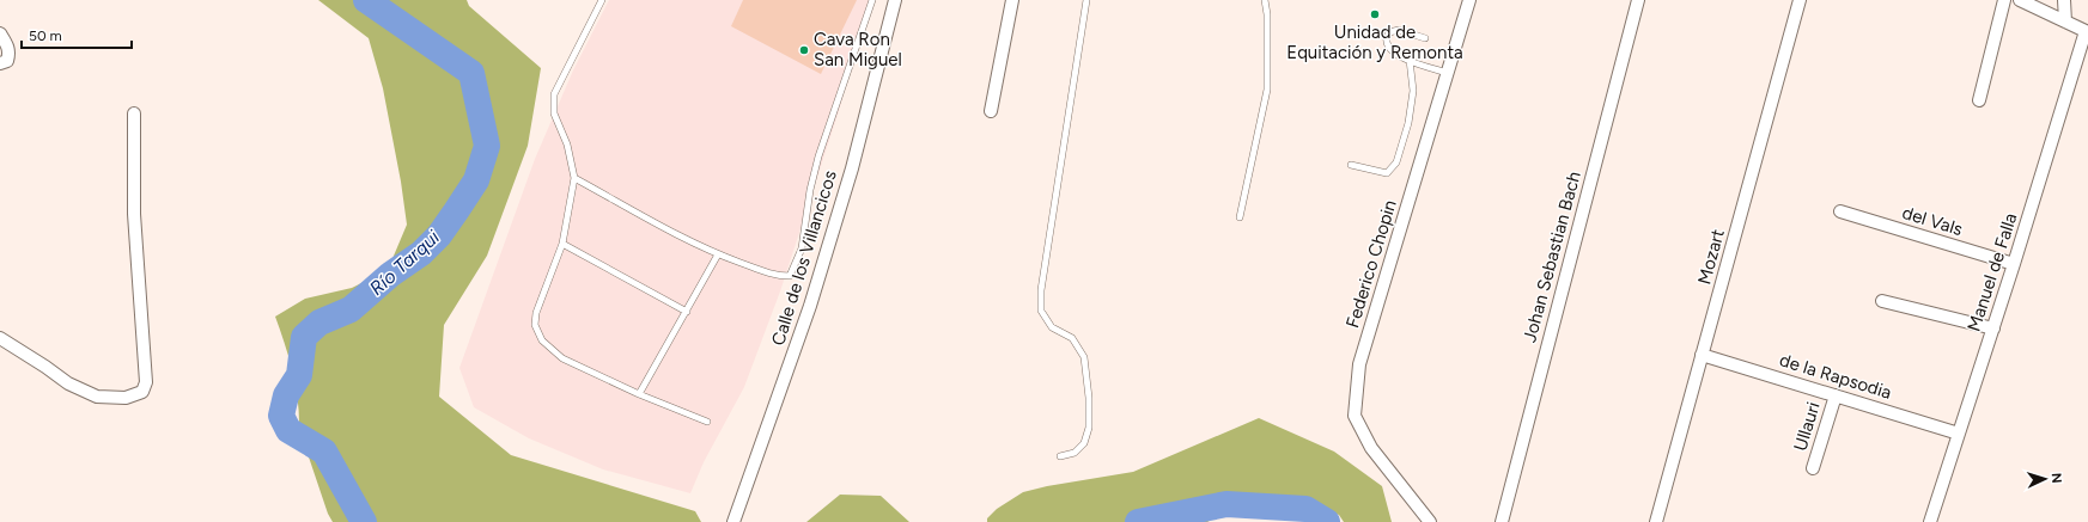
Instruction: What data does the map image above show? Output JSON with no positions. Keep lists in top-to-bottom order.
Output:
{
  "streets": {
    "street": [
      "del Vals",
      "Johan Sebastian Bach",
      "Mozart",
      "Calle de los Villancicos",
      "Federico Chopin",
      "Manuel de Falla",
      "de la Rapsodia",
      "Ullauri"
    ]
  },
  "crossings": [
    ["del Vals", "Manuel de Falla"],
    ["Mozart", "de la Rapsodia"],
    ["Manuel de Falla", "de la Rapsodia"],
    ["de la Rapsodia", "Ullauri"]
  ],
  "water": ["Río Tarqui"],
  "places": ["Unidad de Equitación y Remonta", "Cava Ron San Miguel"],
  "scale_bar": "50 m",
  "north": "right"
}
